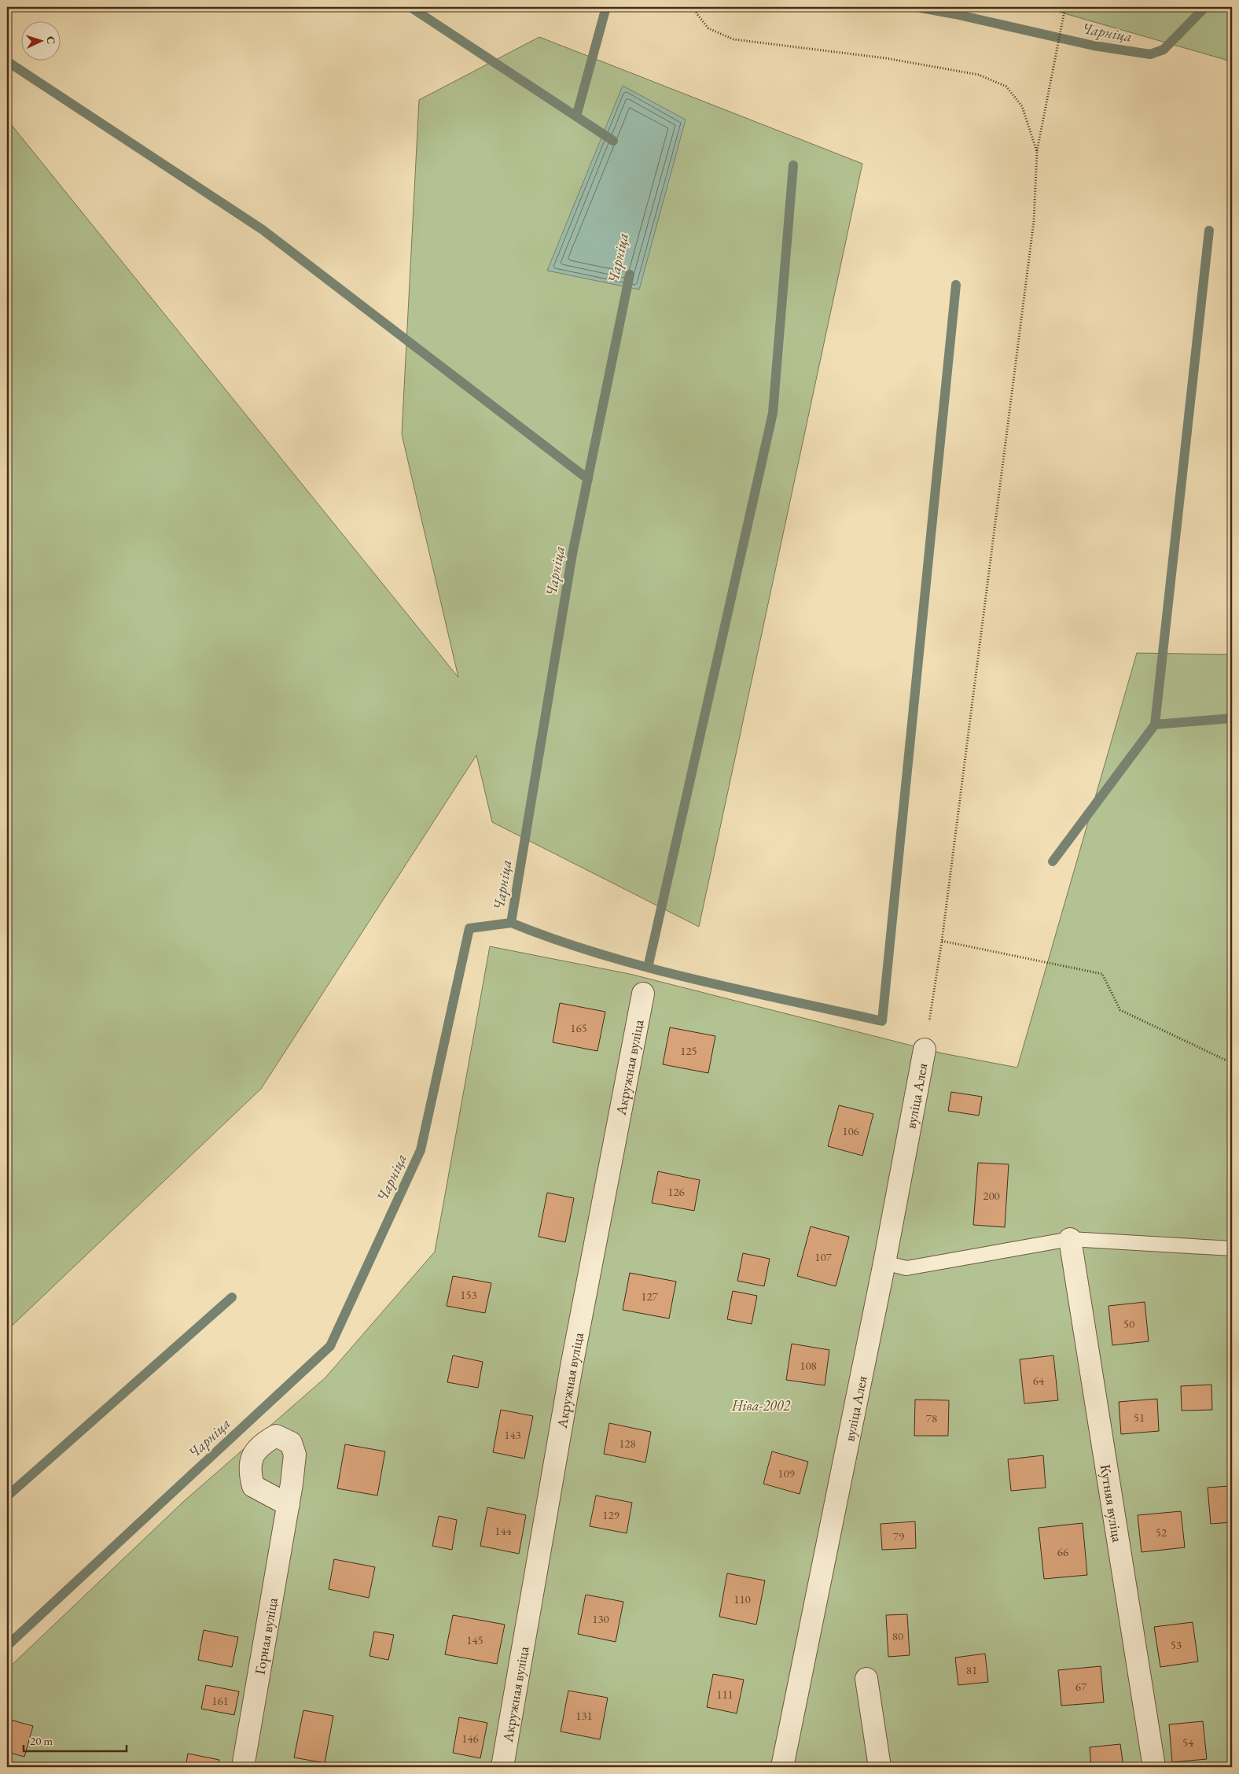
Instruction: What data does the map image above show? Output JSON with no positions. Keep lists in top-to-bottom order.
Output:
{
  "streets": {
    "street": [
      "Акружная вуліца",
      "вуліца Алея",
      "Кутняя вуліца",
      "Горная вуліца"
    ]
  },
  "water": ["Чарніца"],
  "parks": ["Ніва-2002"],
  "house_numbers": [
    "165",
    "125",
    "106",
    "126",
    "200",
    "107",
    "153",
    "127",
    "50",
    "108",
    "64",
    "51",
    "78",
    "143",
    "128",
    "109",
    "129",
    "144",
    "52",
    "79",
    "66",
    "110",
    "130",
    "80",
    "145",
    "53",
    "81",
    "67",
    "111",
    "161",
    "131",
    "146",
    "54"
  ],
  "scale_bar": "20 m",
  "north": "right"
}
